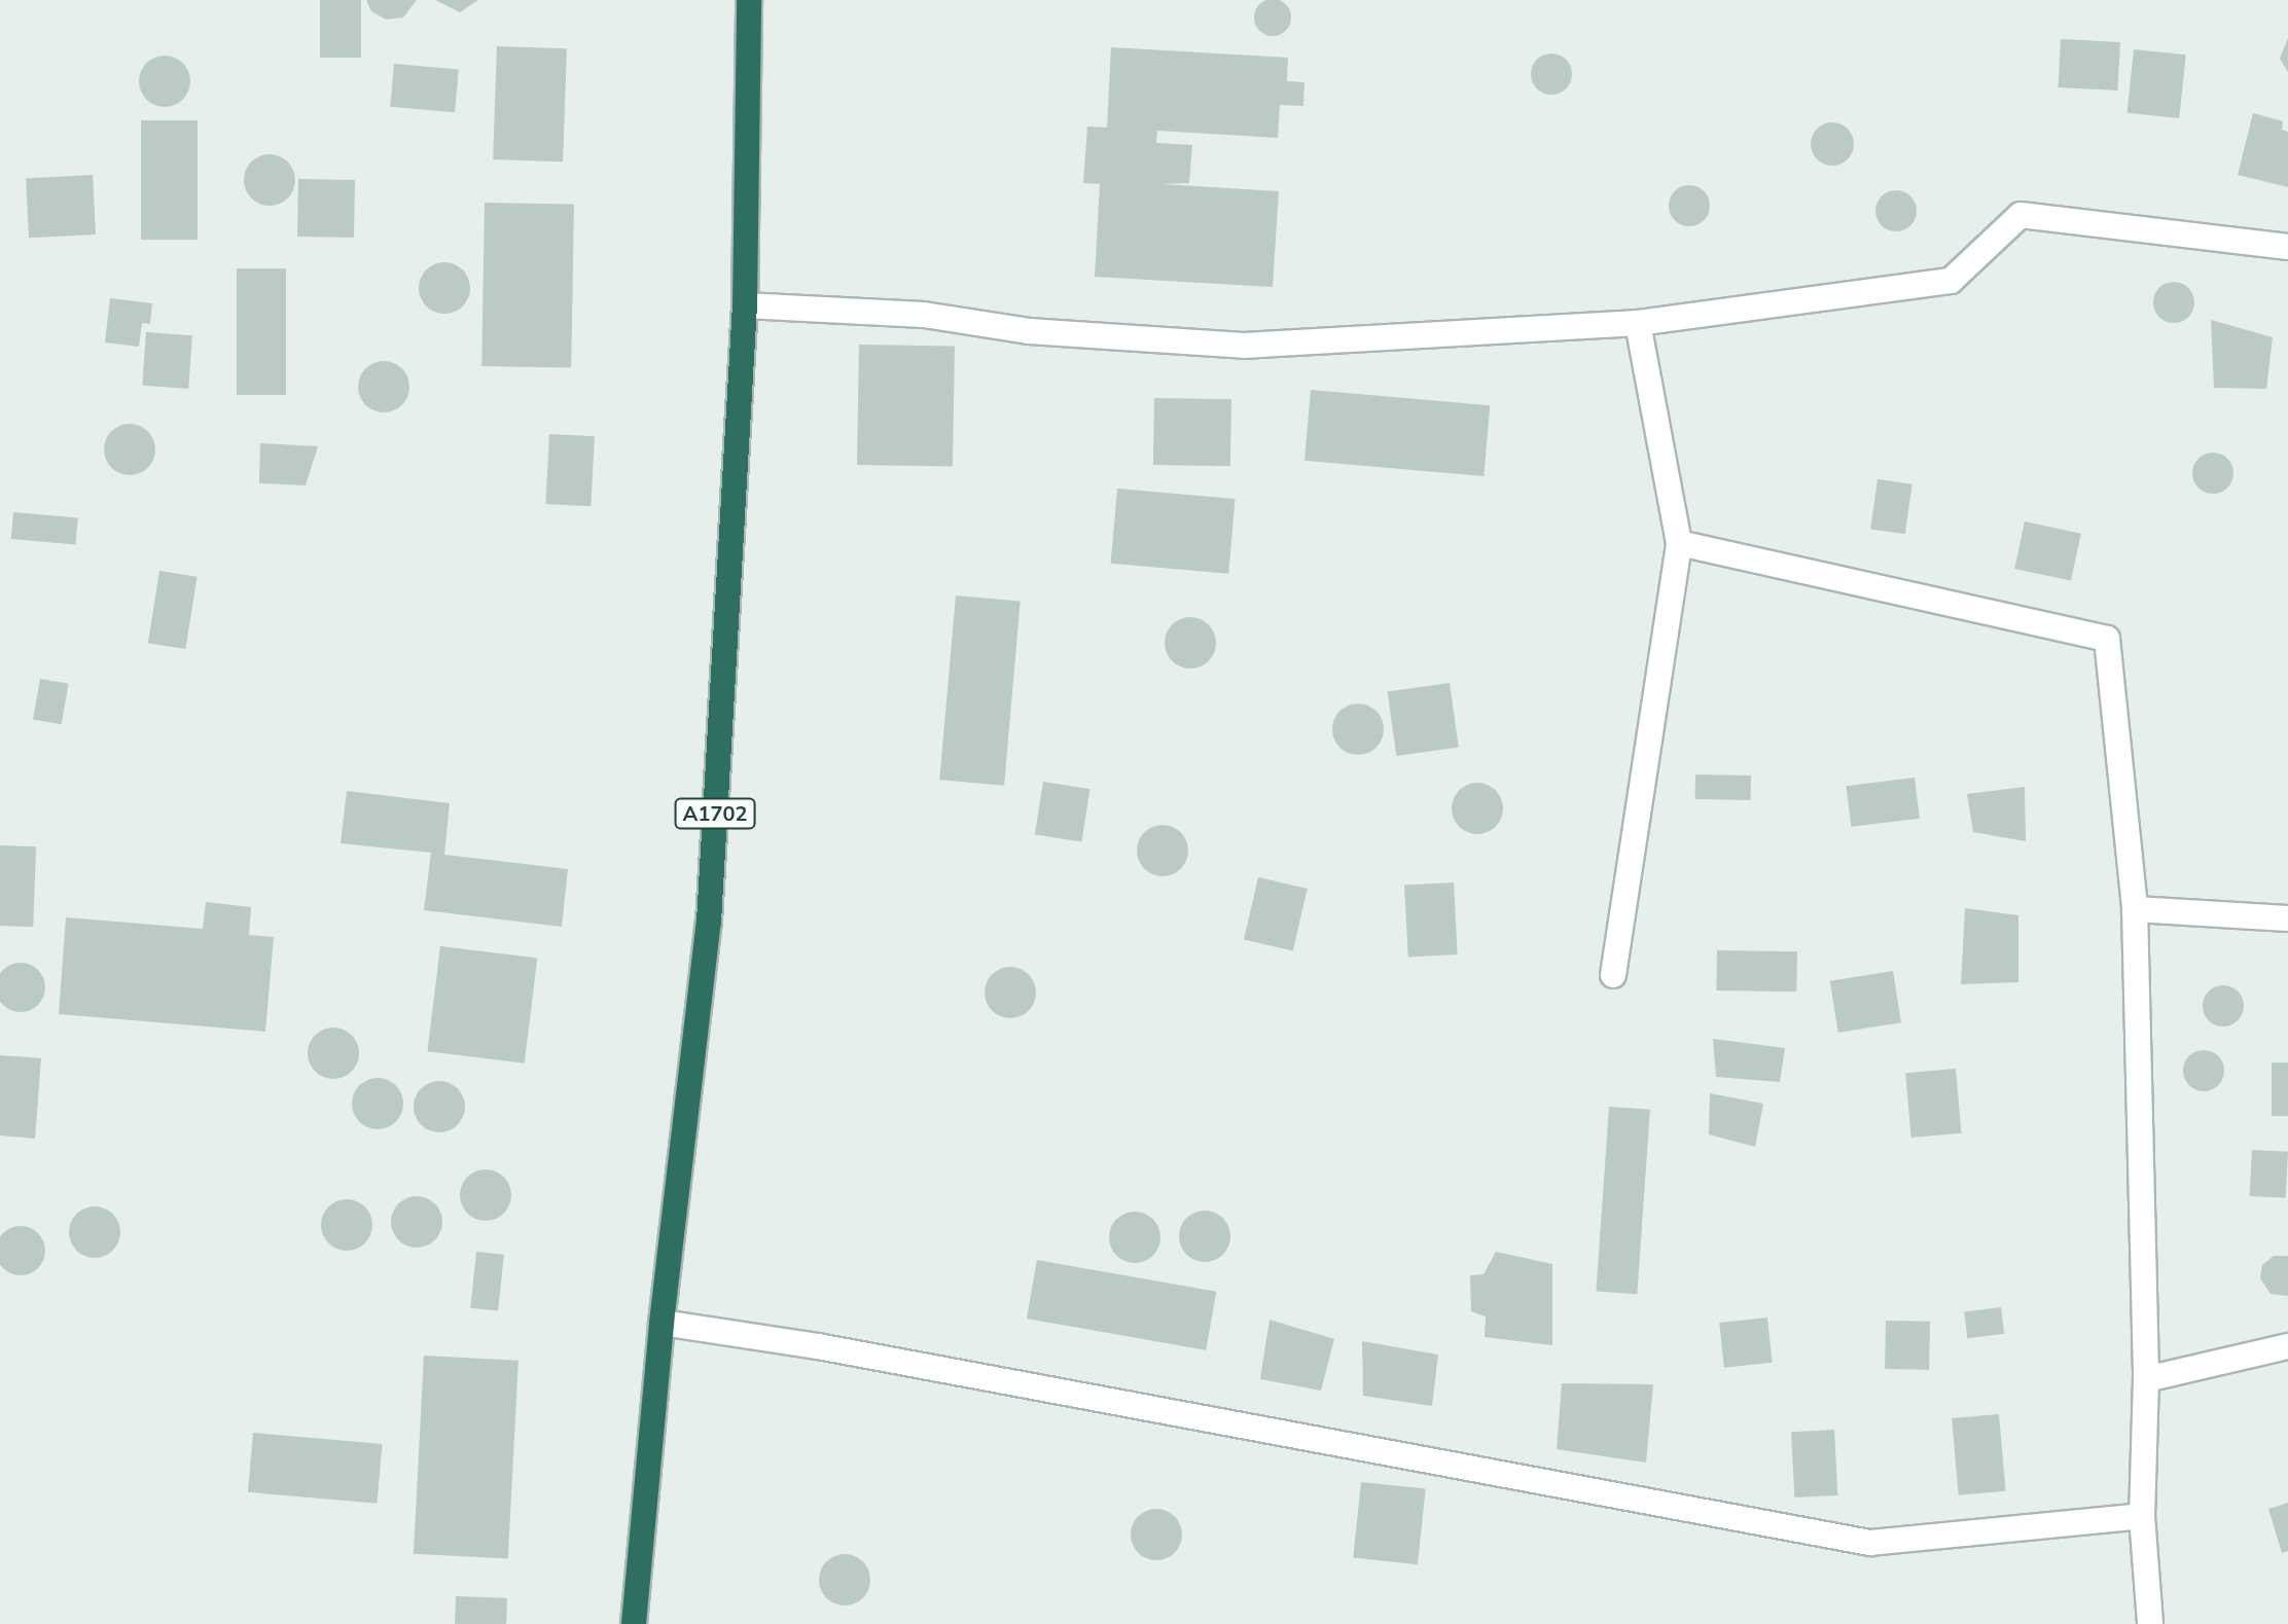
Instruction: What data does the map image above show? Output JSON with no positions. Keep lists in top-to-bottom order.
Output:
{
  "streets": {
    "highway": ["A1702"]
  }
}
